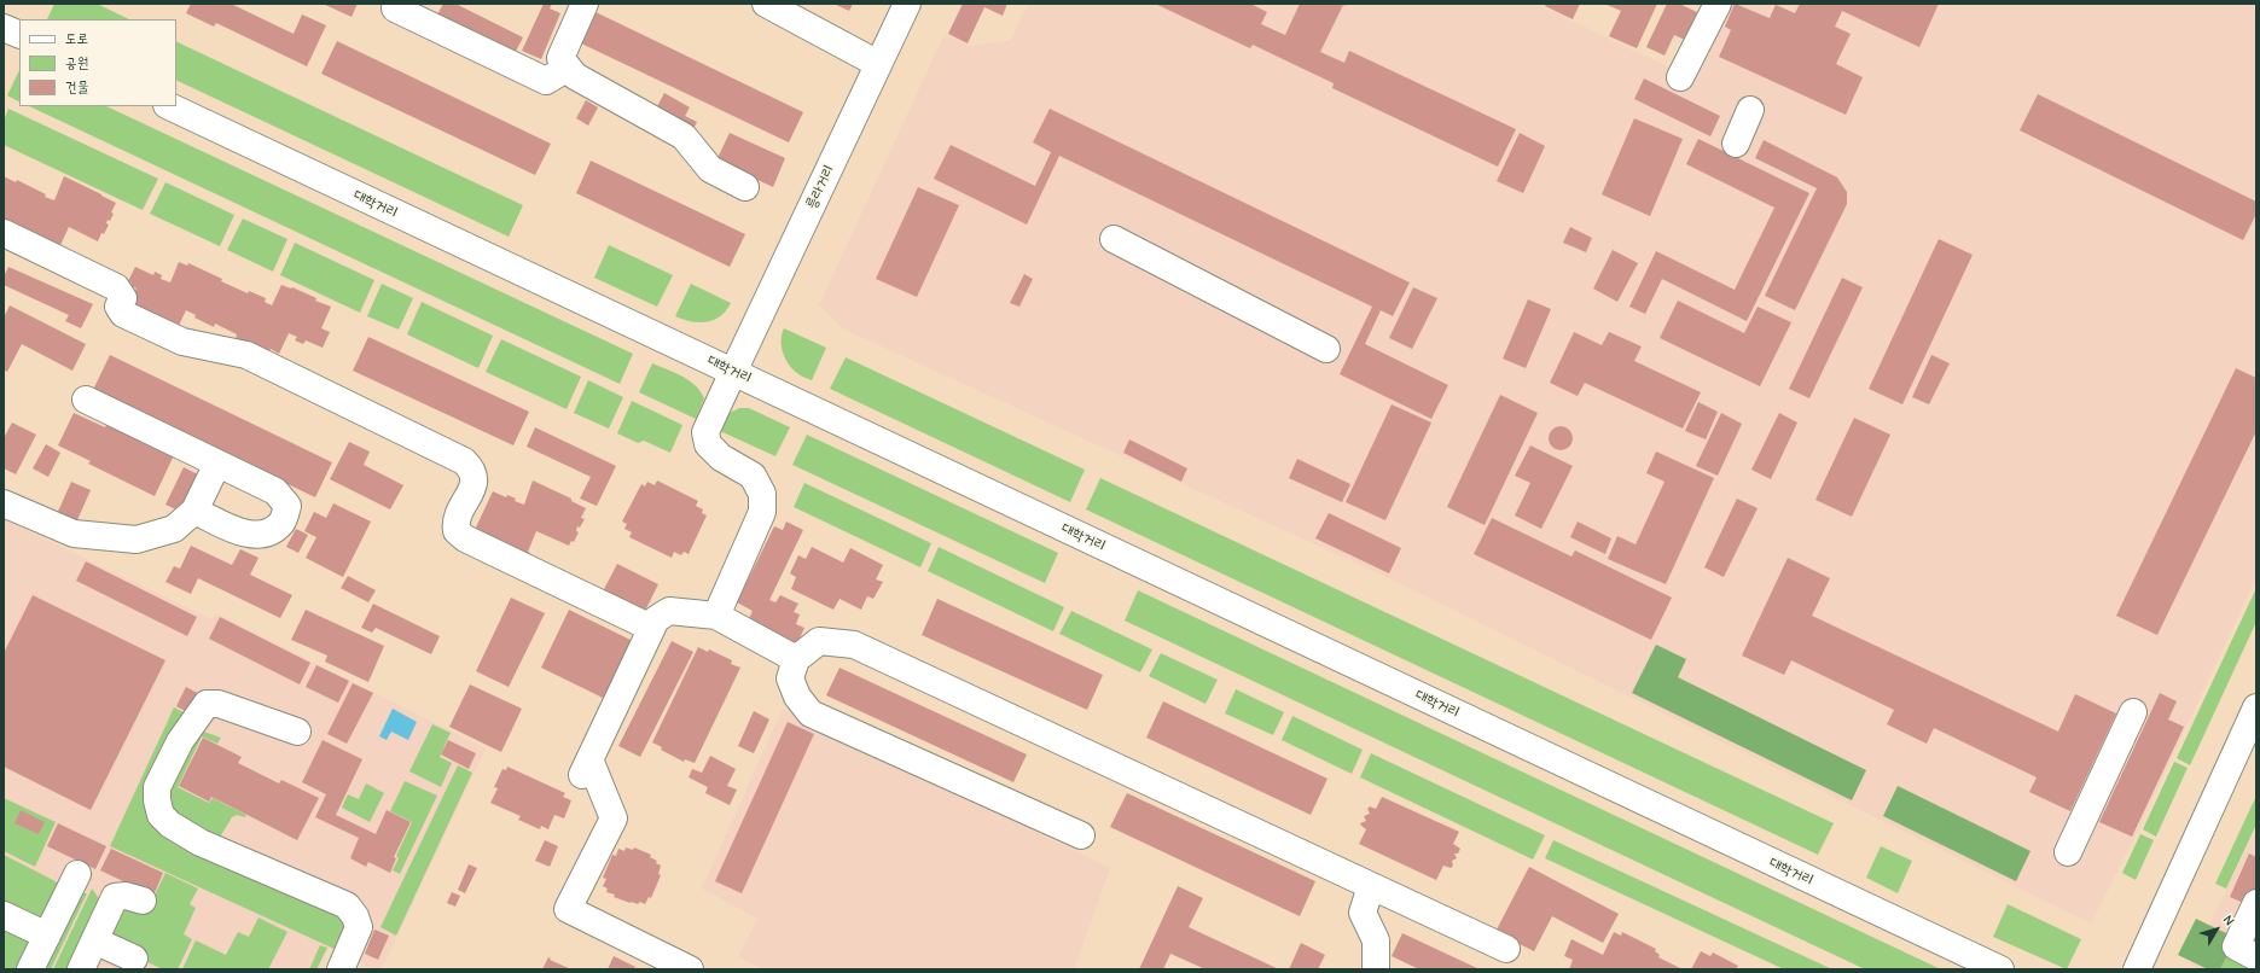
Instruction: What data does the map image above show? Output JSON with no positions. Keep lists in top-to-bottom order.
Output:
{
  "streets": {
    "street": ["릉라거리", "대학거리"]
  },
  "crossings": [
    ["릉라거리", "대학거리"]
  ],
  "legend": ["도로", "공원", "건물"],
  "north": "top right"
}
